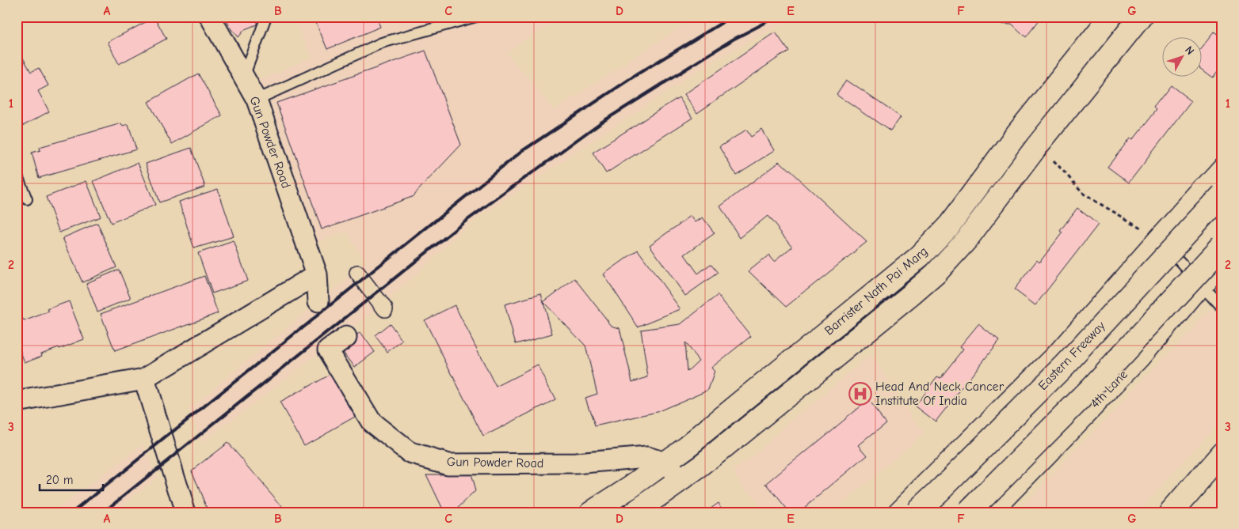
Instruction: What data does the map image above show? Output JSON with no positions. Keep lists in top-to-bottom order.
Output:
{
  "streets": {
    "main road": ["Barrister Nath Pai Marg", "Eastern Freeway", "4th Lane"],
    "street": ["Gun Powder Road"]
  },
  "crossings": [
    ["Gun Powder Road", "Barrister Nath Pai Marg"]
  ],
  "places": {
    "hospital": ["Head And Neck Cancer Institute Of India"]
  },
  "scale_bar": "20 m",
  "north": "top right",
  "grid": {
    "columns": [
      "A",
      "B",
      "C",
      "D",
      "E",
      "F",
      "G"
    ],
    "rows": ["1", "2", "3"]
  }
}
